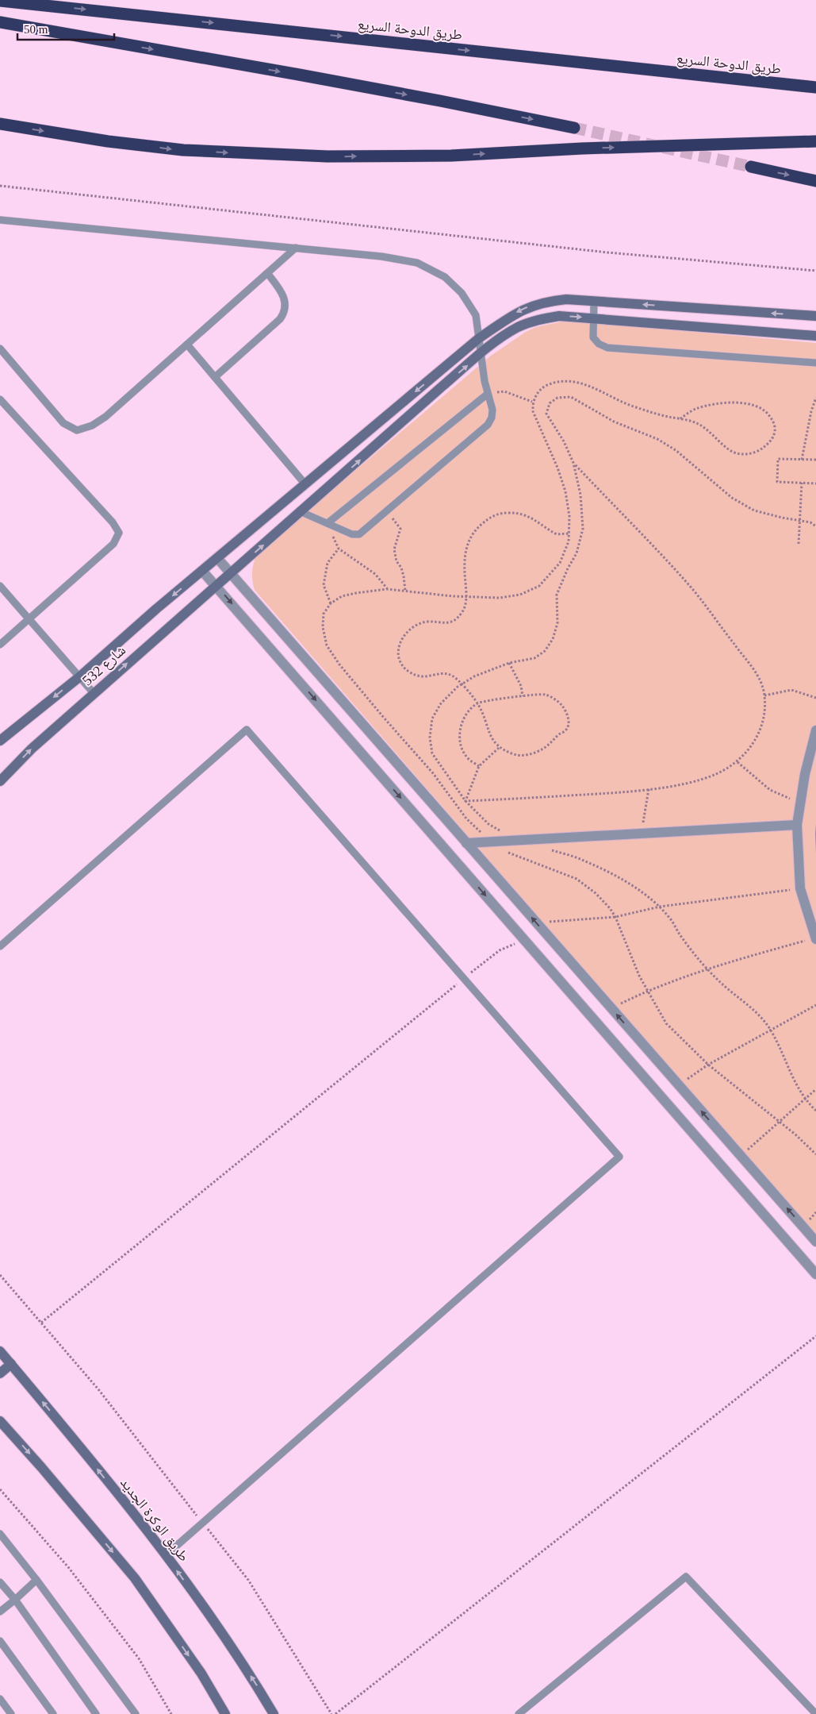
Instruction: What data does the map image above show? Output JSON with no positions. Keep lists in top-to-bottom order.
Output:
{
  "streets": {
    "highway": ["طريق الدوحة السريع"],
    "street": ["شارع 532", "طريق الوكرة الجديد"]
  },
  "scale_bar": "50 m"
}
